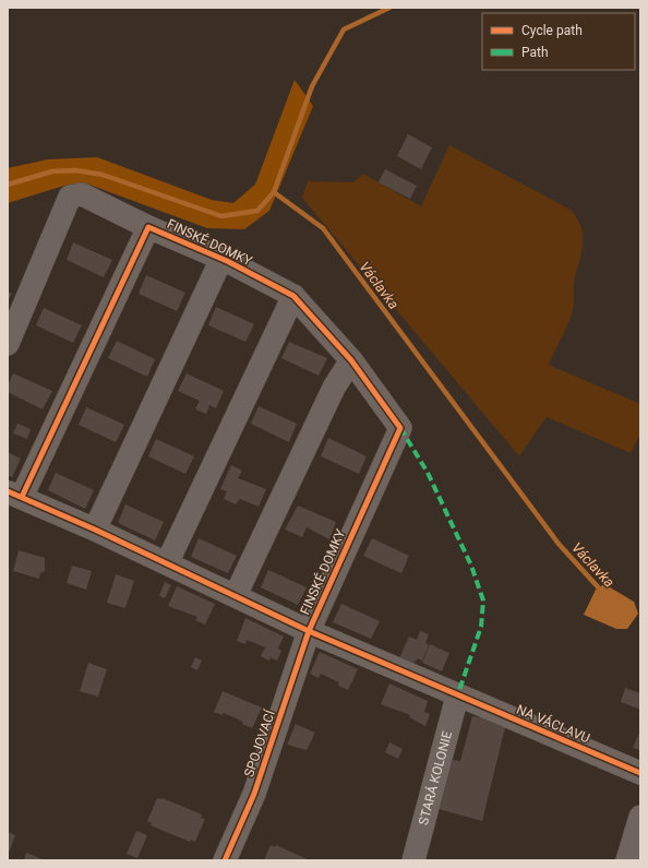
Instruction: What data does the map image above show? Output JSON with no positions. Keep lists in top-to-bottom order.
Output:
{
  "streets": {
    "street": [
      "FINSKÉ DOMKY",
      "NA VÁCLAVU",
      "SPOJOVACÍ",
      "STARÁ KOLONIE"
    ]
  },
  "crossings": [
    ["FINSKÉ DOMKY", "NA VÁCLAVU"],
    ["FINSKÉ DOMKY", "SPOJOVACÍ"],
    ["FINSKÉ DOMKY", "STARÁ KOLONIE"],
    ["NA VÁCLAVU", "STARÁ KOLONIE"]
  ],
  "water": ["Václavka"],
  "legend": ["Cycle path", "Path"]
}
